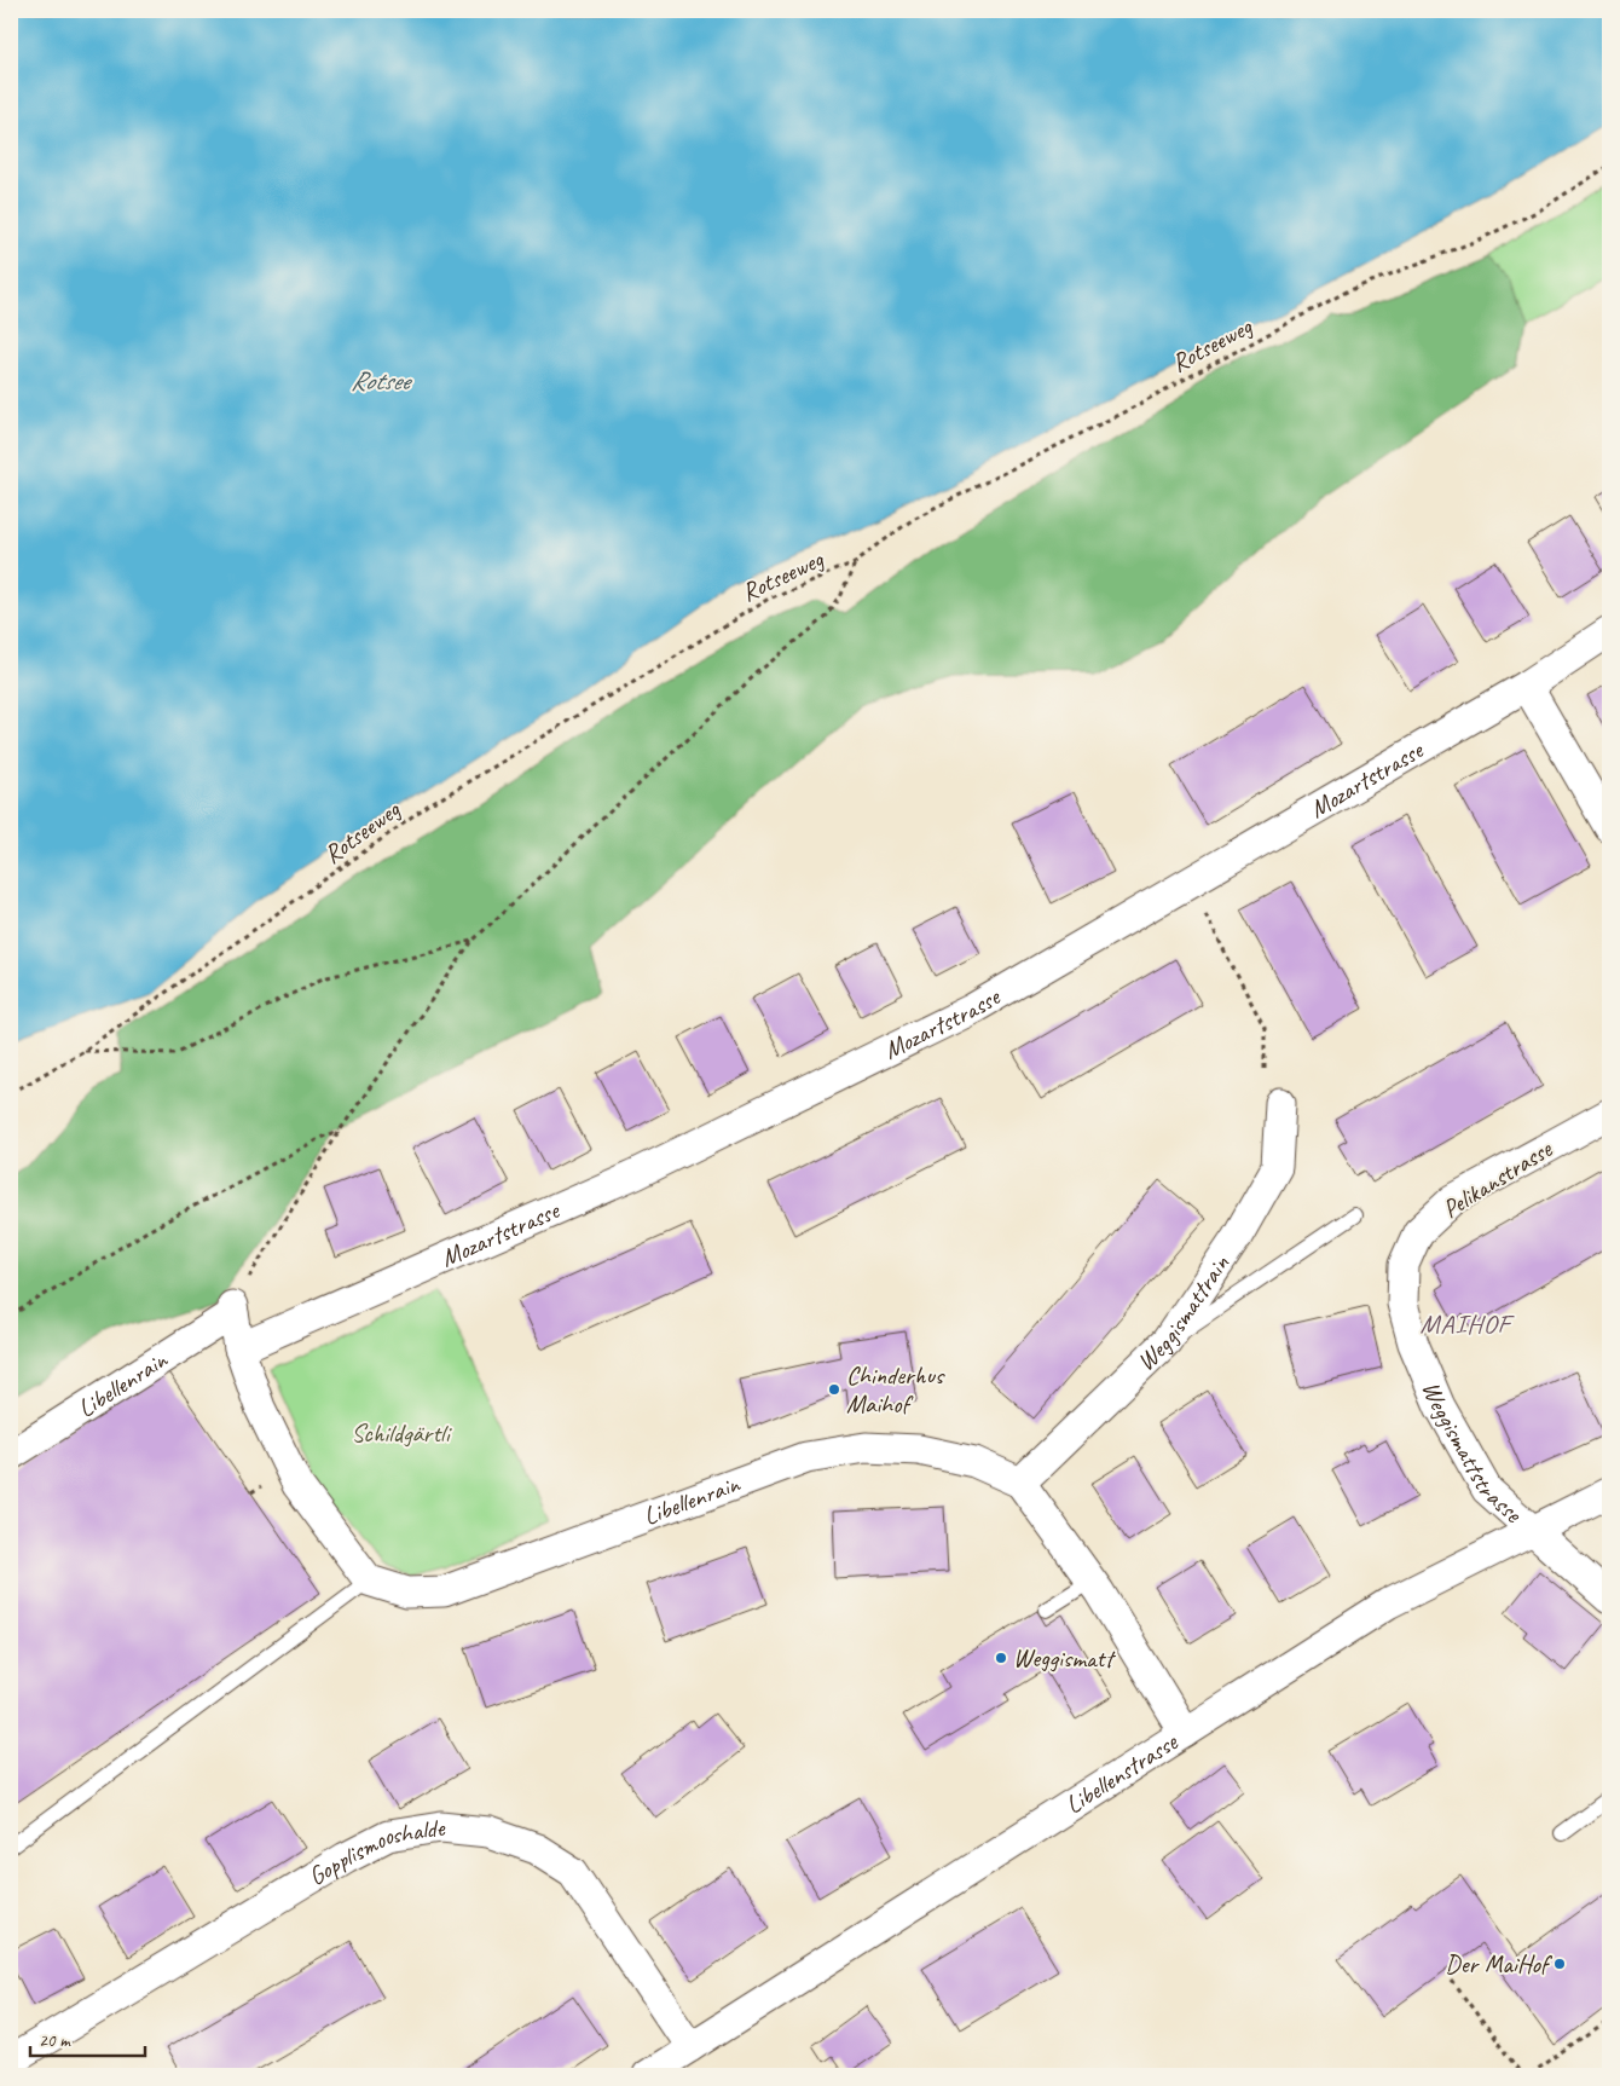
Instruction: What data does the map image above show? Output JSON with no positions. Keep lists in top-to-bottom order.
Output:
{
  "streets": {
    "street": [
      "Mozartstrasse",
      "Pelikanstrasse",
      "Weggismattrain",
      "Libellenrain",
      "Weggismattstrasse",
      "Libellenstrasse",
      "Gopplismooshalde"
    ],
    "path": ["Rotseeweg"]
  },
  "crossings": [
    ["Pelikanstrasse", "Weggismattstrasse"],
    ["Weggismattrain", "Libellenrain"],
    ["Weggismattstrasse", "Libellenstrasse"],
    ["Libellenstrasse", "Gopplismooshalde"]
  ],
  "districts": ["MAIHOF"],
  "water": ["Rotsee"],
  "parks": ["Schildgärtli"],
  "places": ["Chinderhus Maihof", "Weggismatt", "Der MaiHof"],
  "scale_bar": "20 m"
}
